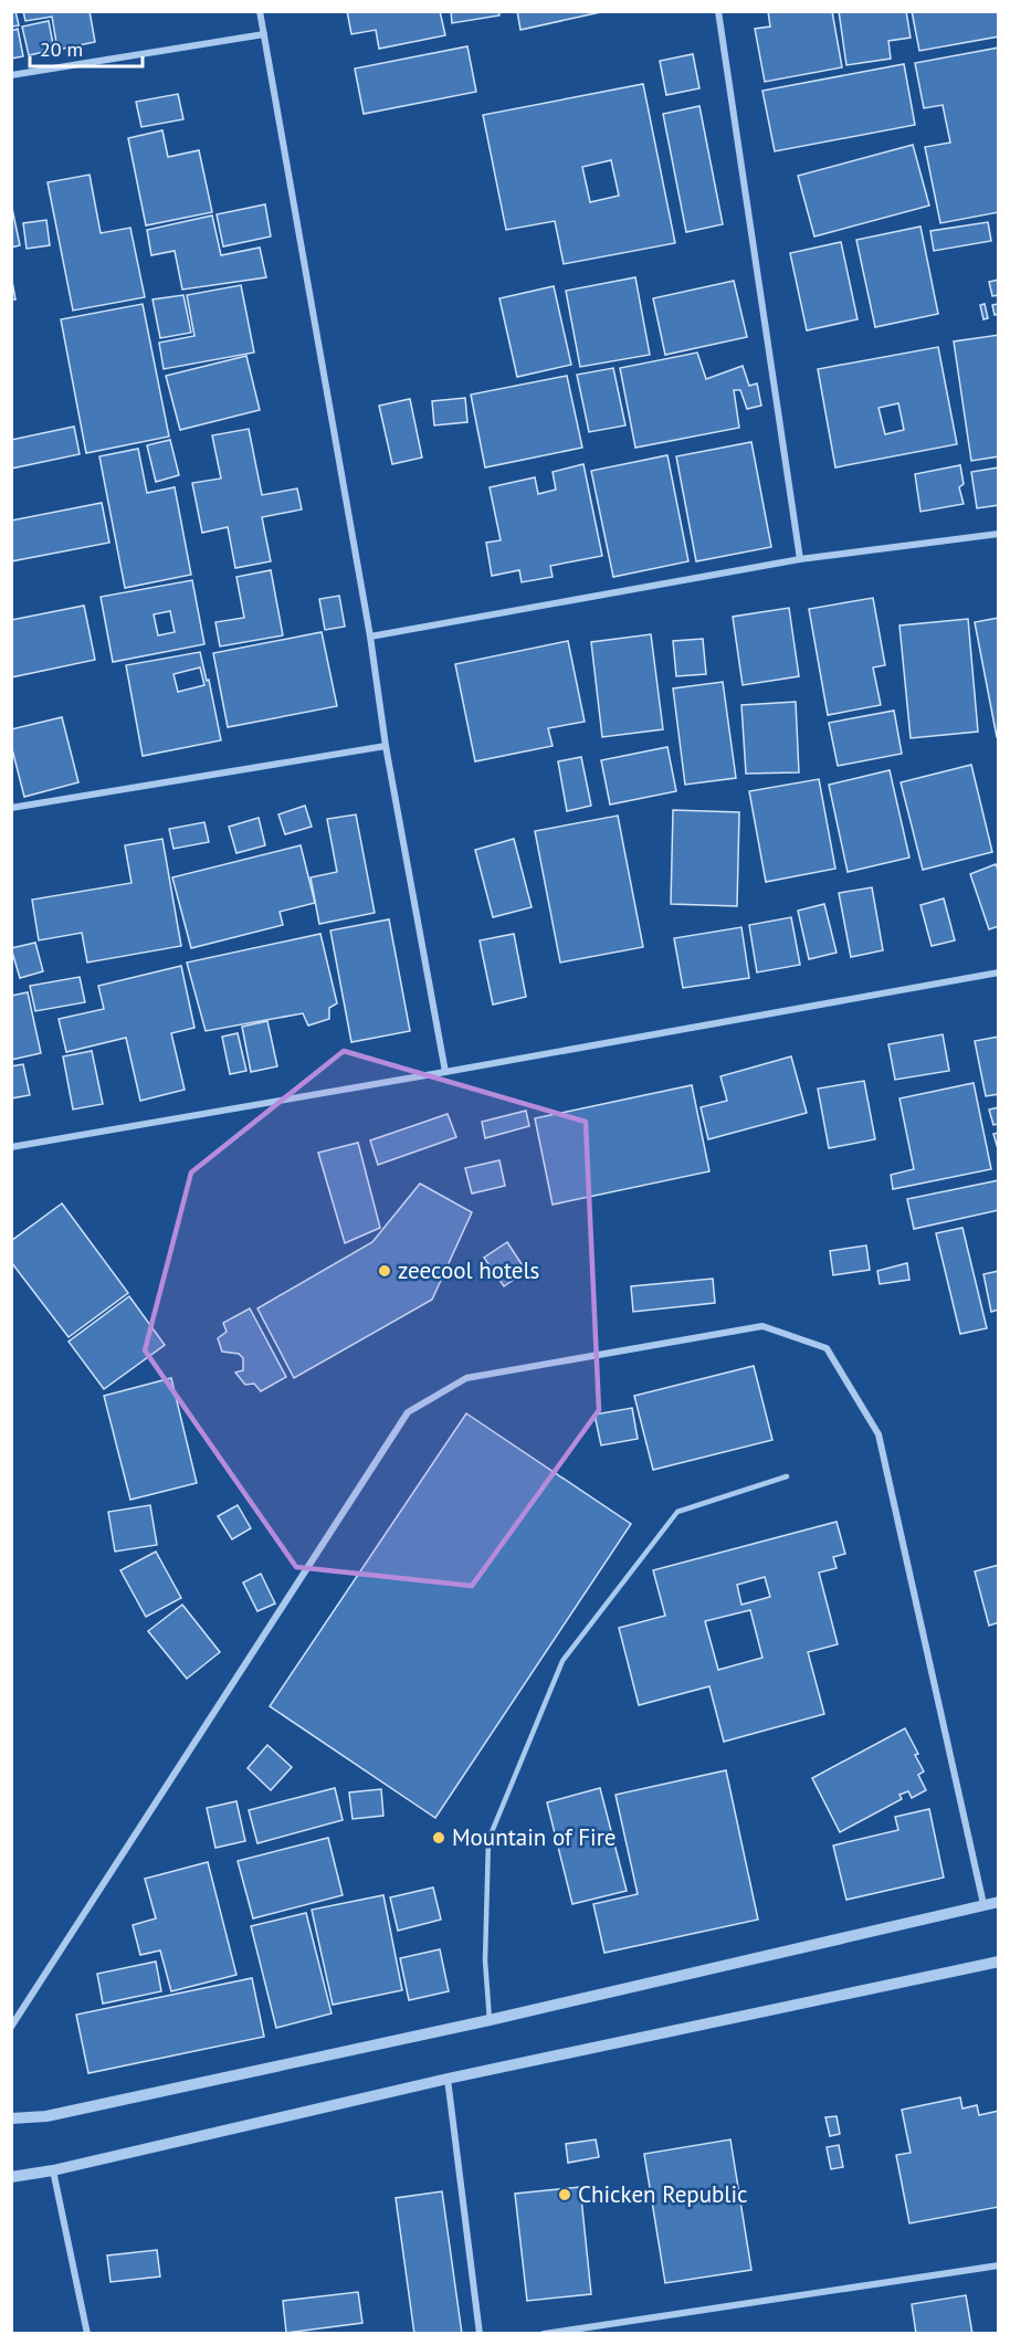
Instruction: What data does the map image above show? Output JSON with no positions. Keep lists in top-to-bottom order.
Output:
{
  "places": ["zeecool hotels", "Mountain of Fire", "Chicken Republic"],
  "scale_bar": "20 m"
}
